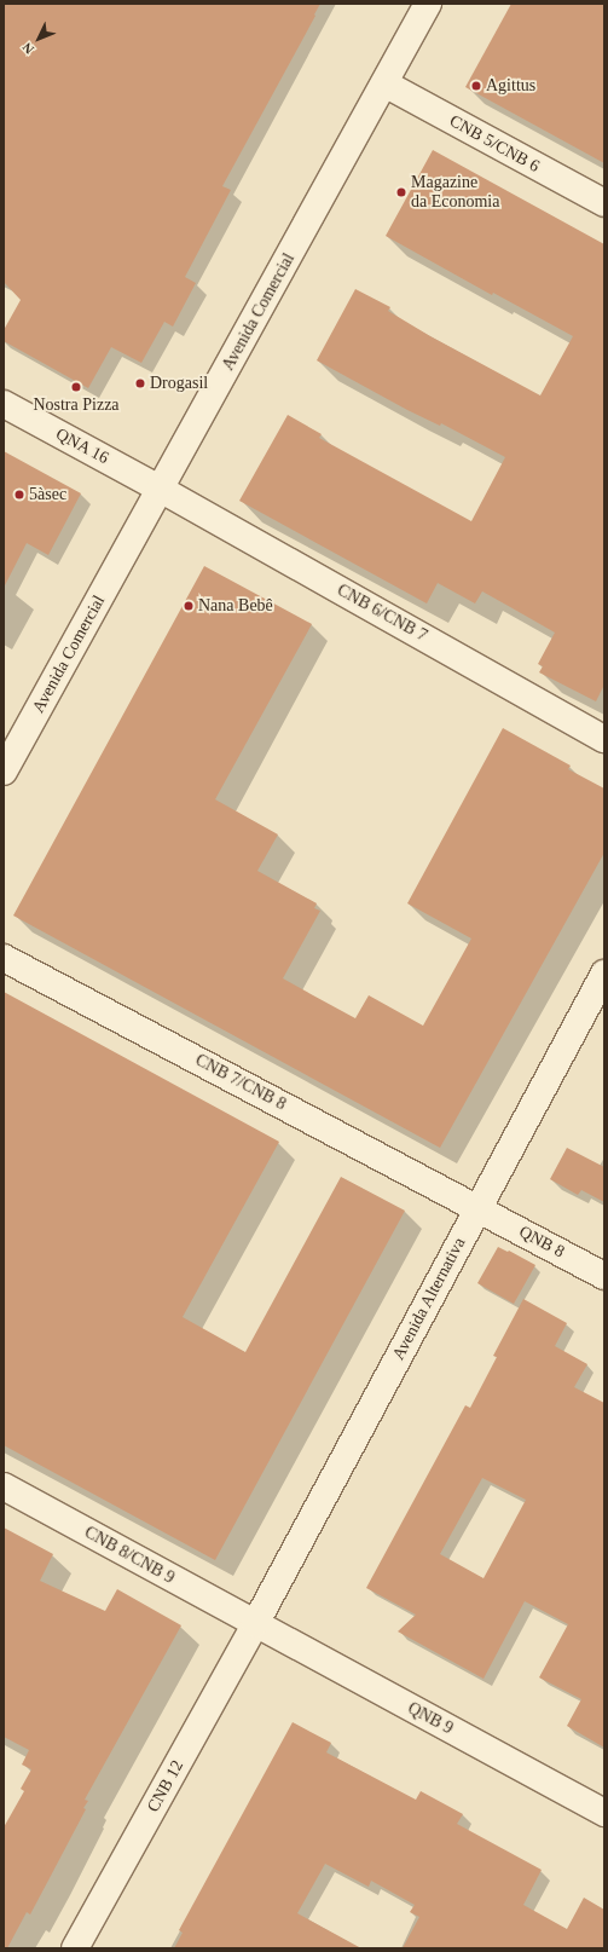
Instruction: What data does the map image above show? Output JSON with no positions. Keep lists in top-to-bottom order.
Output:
{
  "streets": {
    "street": [
      "CNB 5/CNB 6",
      "Avenida Comercial",
      "QNA 16",
      "CNB 6/CNB 7",
      "CNB 7/CNB 8",
      "QNB 8",
      "Avenida Alternativa",
      "CNB 8/CNB 9",
      "QNB 9",
      "CNB 12"
    ]
  },
  "crossings": [
    ["CNB 5/CNB 6", "Avenida Comercial"],
    ["Avenida Comercial", "QNA 16"],
    ["Avenida Comercial", "CNB 6/CNB 7"],
    ["QNA 16", "CNB 6/CNB 7"],
    ["CNB 7/CNB 8", "QNB 8"],
    ["CNB 7/CNB 8", "Avenida Alternativa"],
    ["QNB 8", "Avenida Alternativa"],
    ["Avenida Alternativa", "CNB 8/CNB 9"],
    ["Avenida Alternativa", "QNB 9"],
    ["Avenida Alternativa", "CNB 12"],
    ["CNB 8/CNB 9", "QNB 9"],
    ["CNB 8/CNB 9", "CNB 12"],
    ["QNB 9", "CNB 12"]
  ],
  "places": [
    "Agittus",
    "Magazine da Economia",
    "Drogasil",
    "Nostra Pizza",
    "5àsec",
    "Nana Bebê"
  ],
  "north": "bottom left"
}
